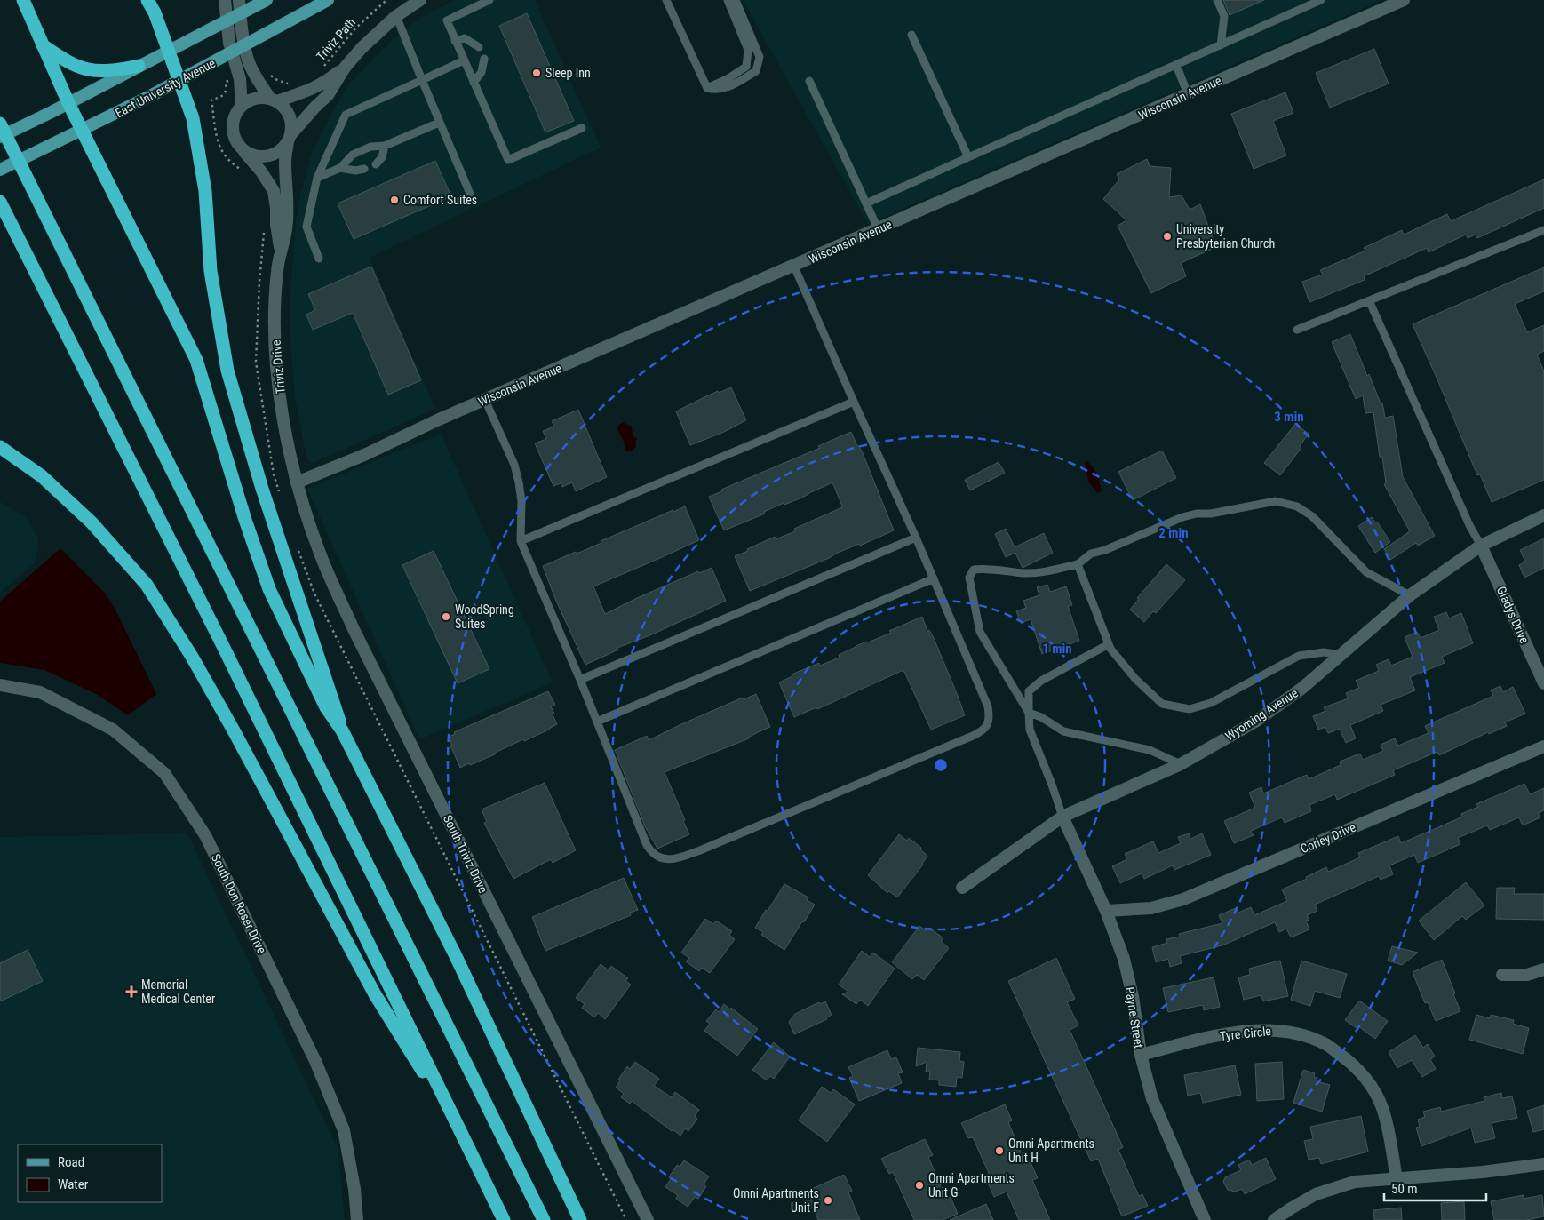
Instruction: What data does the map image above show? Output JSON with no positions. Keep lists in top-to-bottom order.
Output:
{
  "streets": {
    "main road": ["East University Avenue"],
    "street": [
      "Wisconsin Avenue",
      "Triviz Drive",
      "Gladys Drive",
      "Wyoming Avenue",
      "Corley Drive",
      "South Triviz Drive",
      "South Don Roser Drive",
      "Payne Street",
      "Tyre Circle"
    ],
    "path": ["Triviz Path"]
  },
  "crossings": [
    ["Wisconsin Avenue", "Triviz Drive"],
    ["Wisconsin Avenue", "South Triviz Drive"],
    ["Triviz Drive", "South Triviz Drive"],
    ["Gladys Drive", "Wyoming Avenue"],
    ["Wyoming Avenue", "Payne Street"],
    ["Corley Drive", "Payne Street"],
    ["Payne Street", "Tyre Circle"]
  ],
  "places": {
    "other": [
      "Sleep Inn",
      "Comfort Suites",
      "University Presbyterian Church",
      "WoodSpring Suites",
      "Omni Apartments Unit H",
      "Omni Apartments Unit G",
      "Omni Apartments Unit F"
    ],
    "health": ["Memorial Medical Center"]
  },
  "legend": ["Road", "Water"],
  "scale_bar": "50 m",
  "rings": ["3 min", "2 min", "1 min"]
}
